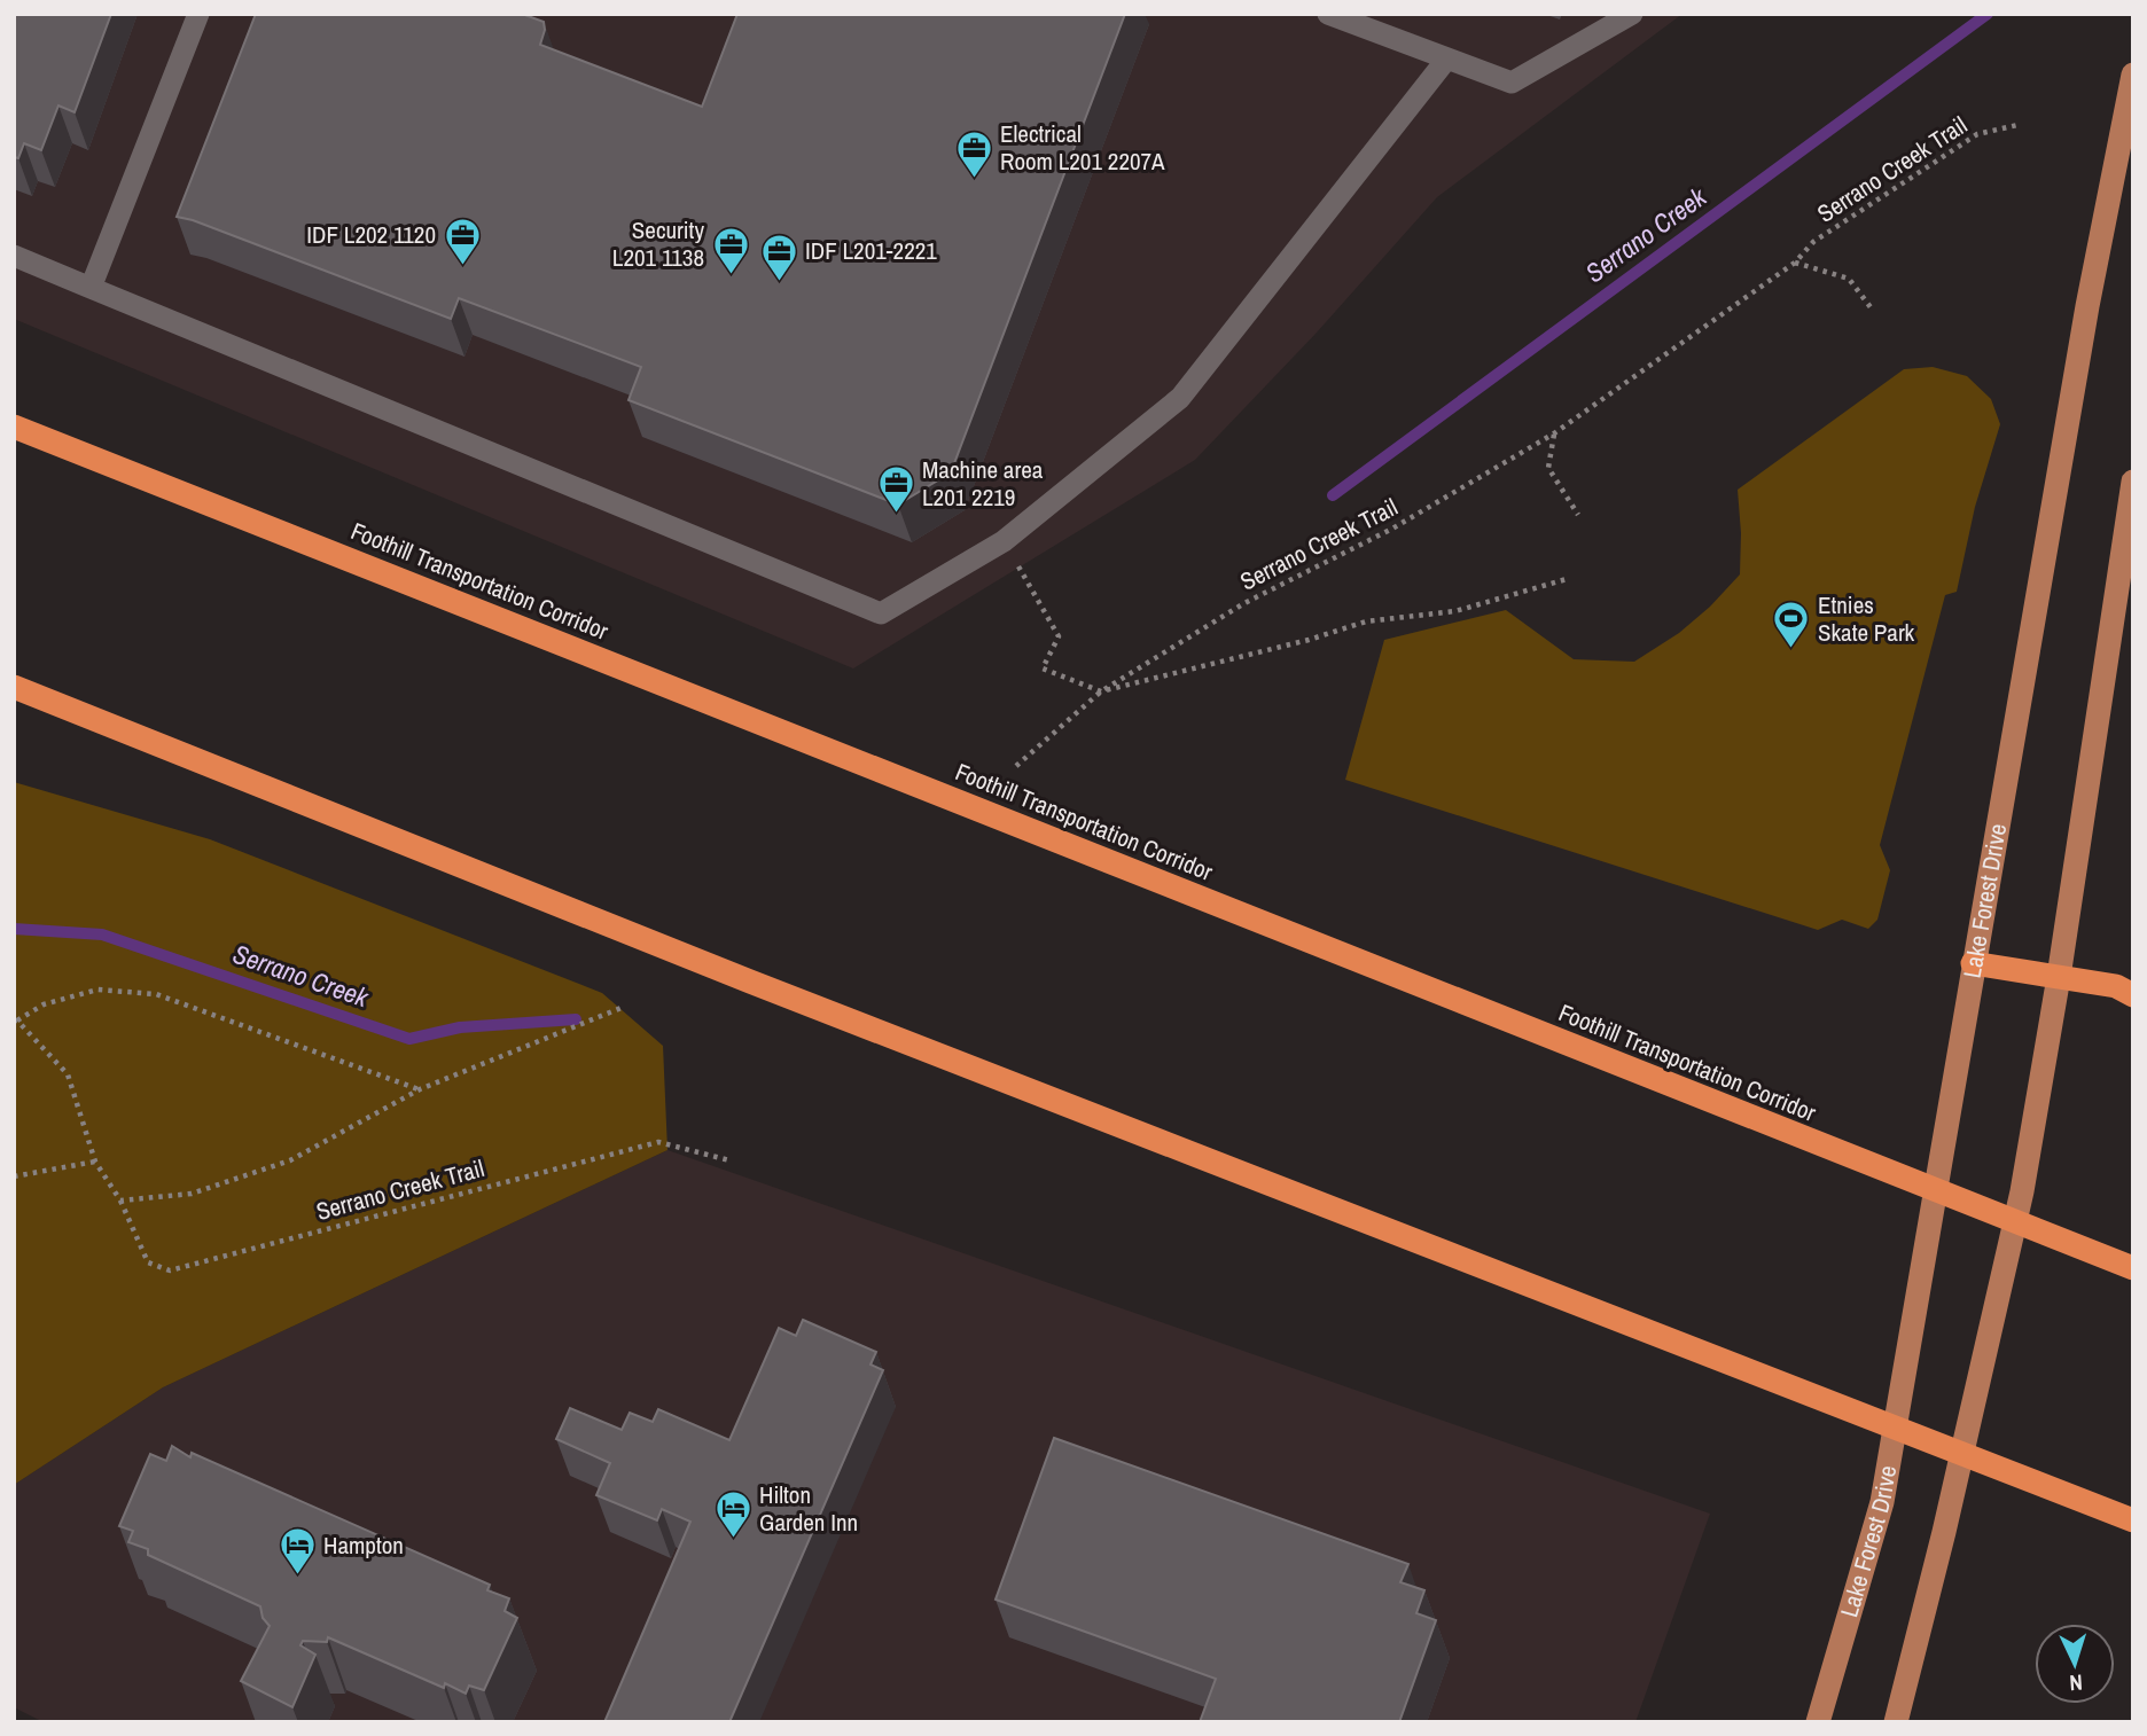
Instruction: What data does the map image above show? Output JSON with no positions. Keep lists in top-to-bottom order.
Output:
{
  "streets": {
    "highway": ["Foothill Transportation Corridor"],
    "main road": ["Lake Forest Drive"],
    "path": ["Serrano Creek Trail"]
  },
  "water": ["Serrano Creek"],
  "places": {
    "office": [
      "Electrical Room L201 2207A",
      "IDF L202 1120",
      "Security L201 1138",
      "IDF L201-2221",
      "Machine area L201 2219"
    ],
    "sports": ["Etnies Skate Park"],
    "hotel": ["Hilton Garden Inn", "Hampton"]
  },
  "north": "bottom"
}
